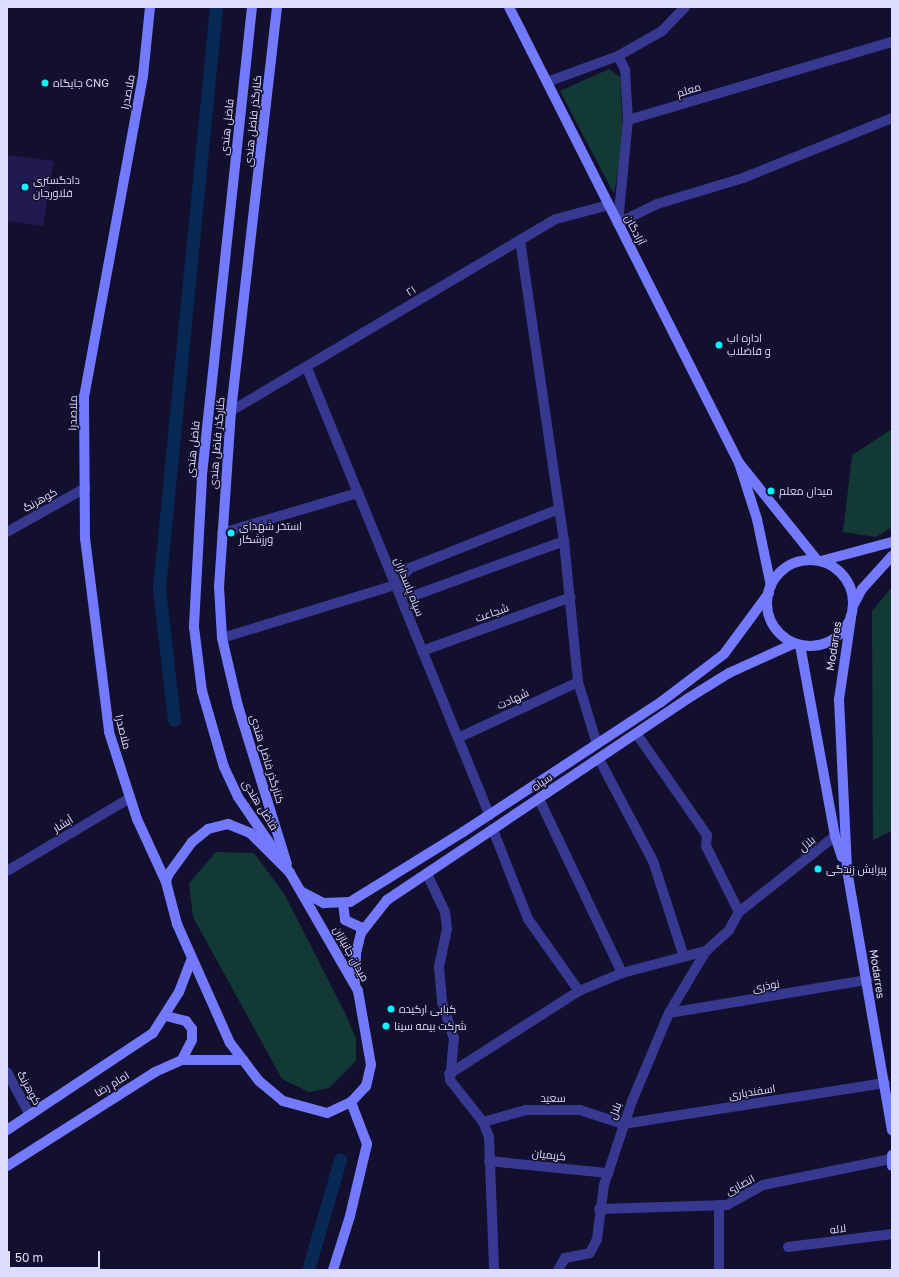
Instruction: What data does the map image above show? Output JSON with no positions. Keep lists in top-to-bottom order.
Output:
{
  "streets": {
    "main road": [
      "ملاصدرا",
      "کنارگذر فاضل هندی",
      "فاضل هندی",
      "آزادگان",
      "Modarres",
      "سپاه",
      "میدان جانبازان",
      "امام رضا"
    ],
    "street": [
      "معلم",
      "۲۱",
      "کوهرنگ",
      "سپاه پاسداران",
      "شجاعت",
      "شهادت",
      "آبشار",
      "بلال",
      "نوذری",
      "اسفندیاری",
      "سعید",
      "کریمیان",
      "انصاری",
      "لاله"
    ]
  },
  "crossings": [
    ["ملاصدرا", "کوهرنگ"],
    ["ملاصدرا", "آبشار"],
    ["ملاصدرا", "میدان جانبازان"],
    ["کنارگذر فاضل هندی", "فاضل هندی"],
    ["کنارگذر فاضل هندی", "۲۱"],
    ["کنارگذر فاضل هندی", "میدان جانبازان"],
    ["فاضل هندی", "میدان جانبازان"],
    ["آزادگان", "۲۱"],
    ["۲۱", "سپاه پاسداران"],
    ["کوهرنگ", "امام رضا"],
    ["سپاه پاسداران", "شجاعت"],
    ["سپاه پاسداران", "شهادت"],
    ["سپاه پاسداران", "سپاه"],
    ["Modarres", "سپاه"],
    ["Modarres", "بلال"],
    ["Modarres", "نوذری"],
    ["Modarres", "اسفندیاری"],
    ["سپاه", "میدان جانبازان"],
    ["بلال", "نوذری"],
    ["بلال", "اسفندیاری"],
    ["بلال", "سعید"],
    ["بلال", "کریمیان"],
    ["بلال", "انصاری"],
    ["میدان جانبازان", "امام رضا"],
    ["اسفندیاری", "سعید"]
  ],
  "places": [
    "جایگاه CNG",
    "دادگستری فلاورجان",
    "اداره اب و فاضلاب",
    "میدان معلم",
    "استخر شهدای ورزشکار",
    "پیرایش زندگی",
    "کبابی ارکیده",
    "شرکت بیمه سینا"
  ],
  "scale_bar": "50 m"
}
